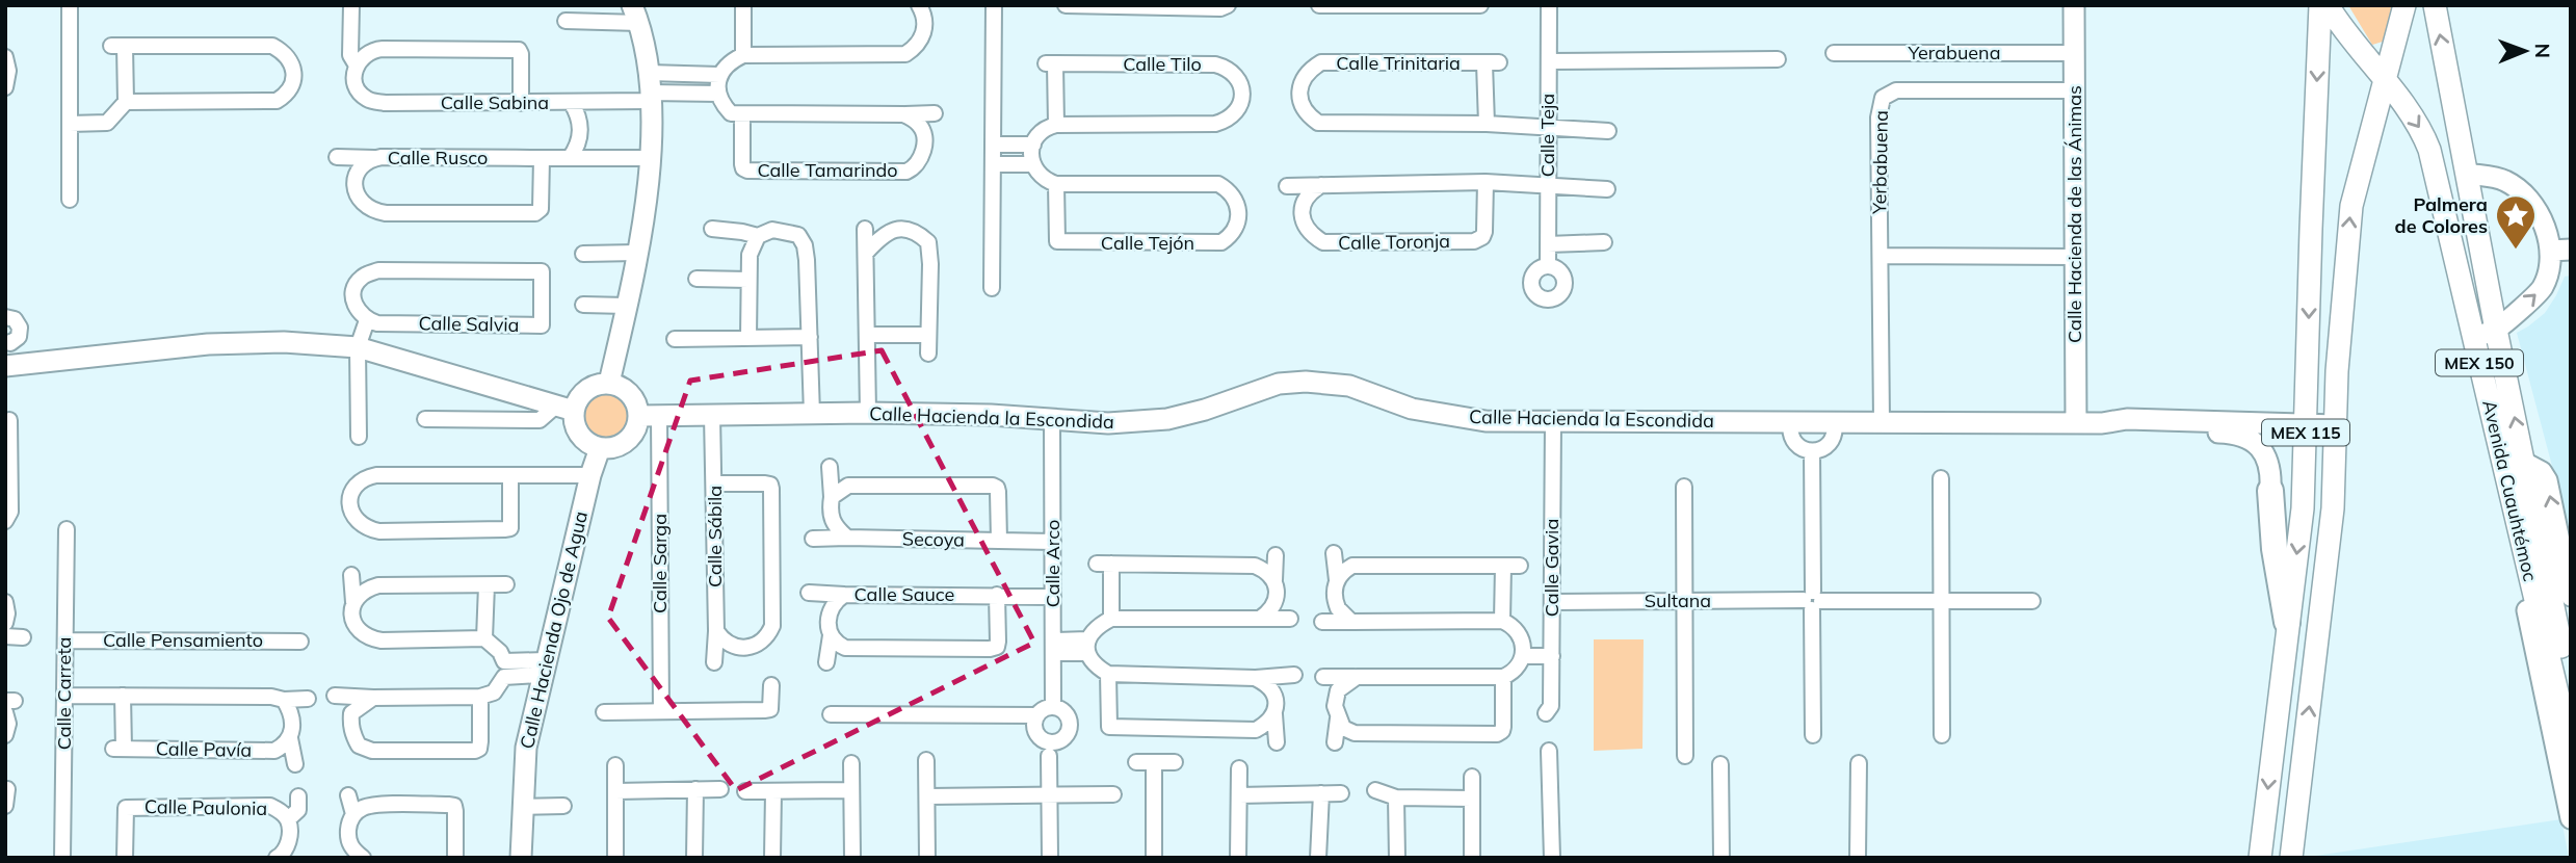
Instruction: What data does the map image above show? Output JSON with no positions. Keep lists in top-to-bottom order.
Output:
{
  "streets": {
    "main road": ["MEX 150", "MEX 115", "Avenida Cuauhtémoc"],
    "street": [
      "Yerabuena",
      "Calle Trinitaria",
      "Calle Tilo",
      "Calle Sabina",
      "Calle Teja",
      "Calle Rusco",
      "Yerbabuena",
      "Calle Tamarindo",
      "Calle Hacienda de las Ánimas",
      "Calle Toronja",
      "Calle Tejón",
      "Calle Salvia",
      "Calle Hacienda la Escondida",
      "Calle Sábila",
      "Secoya",
      "Calle Sarga",
      "Calle Arco",
      "Calle Gavia",
      "Calle Sauce",
      "Sultana",
      "Calle Hacienda Ojo de Agua",
      "Calle Pensamiento",
      "Calle Carreta",
      "Calle Pavía",
      "Calle Paulonia"
    ]
  },
  "crossings": [
    ["Yerabuena", "Calle Hacienda de las Ánimas"],
    ["Calle Trinitaria", "Calle Teja"],
    ["Yerbabuena", "Calle Hacienda de las Ánimas"],
    ["Yerbabuena", "Calle Hacienda la Escondida"],
    ["Calle Hacienda de las Ánimas", "Calle Hacienda la Escondida"],
    ["Calle Hacienda la Escondida", "MEX 115"],
    ["Calle Hacienda la Escondida", "Calle Sábila"],
    ["Calle Hacienda la Escondida", "Calle Sarga"],
    ["Calle Hacienda la Escondida", "Calle Arco"],
    ["Calle Hacienda la Escondida", "Calle Gavia"],
    ["Calle Hacienda la Escondida", "Calle Hacienda Ojo de Agua"],
    ["MEX 115", "Avenida Cuauhtémoc"],
    ["Secoya", "Calle Arco"],
    ["Calle Sarga", "Calle Hacienda Ojo de Agua"],
    ["Calle Arco", "Calle Sauce"],
    ["Calle Gavia", "Sultana"],
    ["Calle Pensamiento", "Calle Carreta"]
  ],
  "places": {
    "place": ["Palmera de Colores"]
  },
  "north": "right"
}
